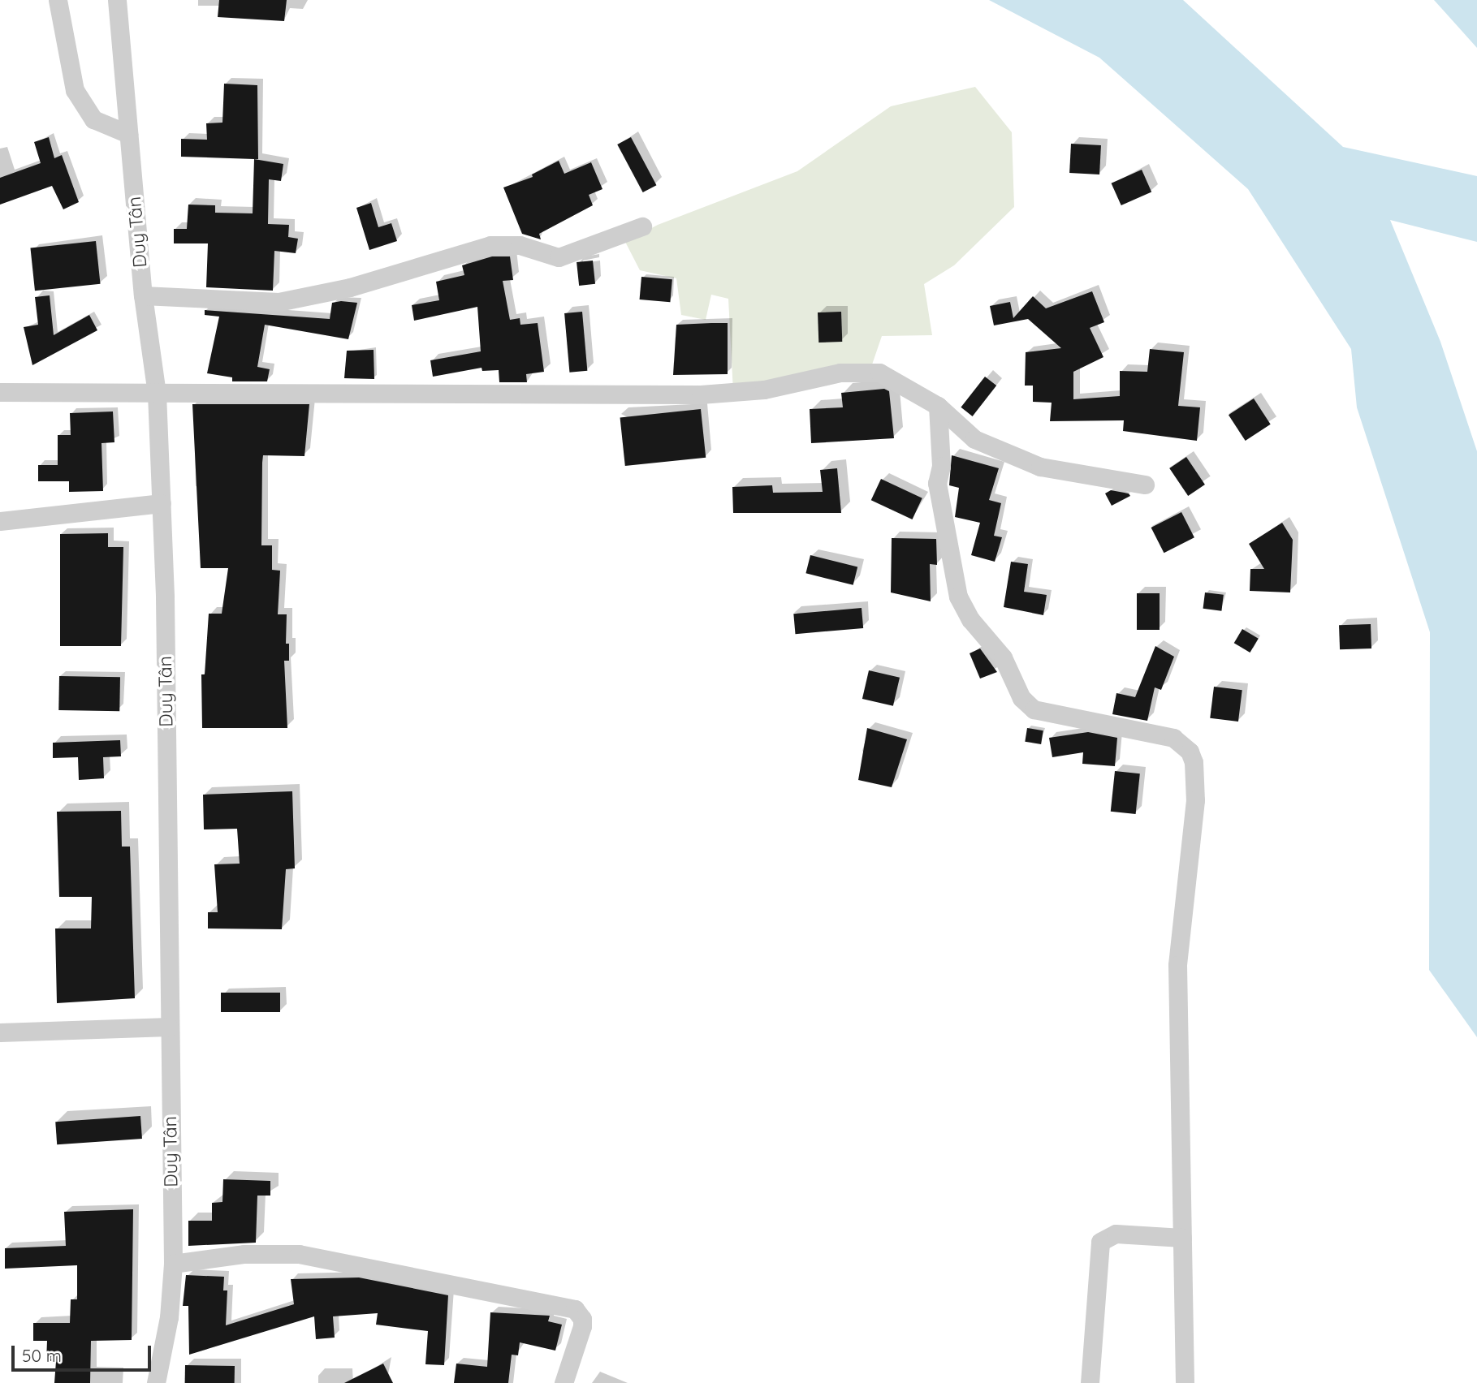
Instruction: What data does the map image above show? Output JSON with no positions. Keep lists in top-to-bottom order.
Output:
{
  "streets": {
    "street": ["Duy Tân"]
  },
  "scale_bar": "50 m"
}
